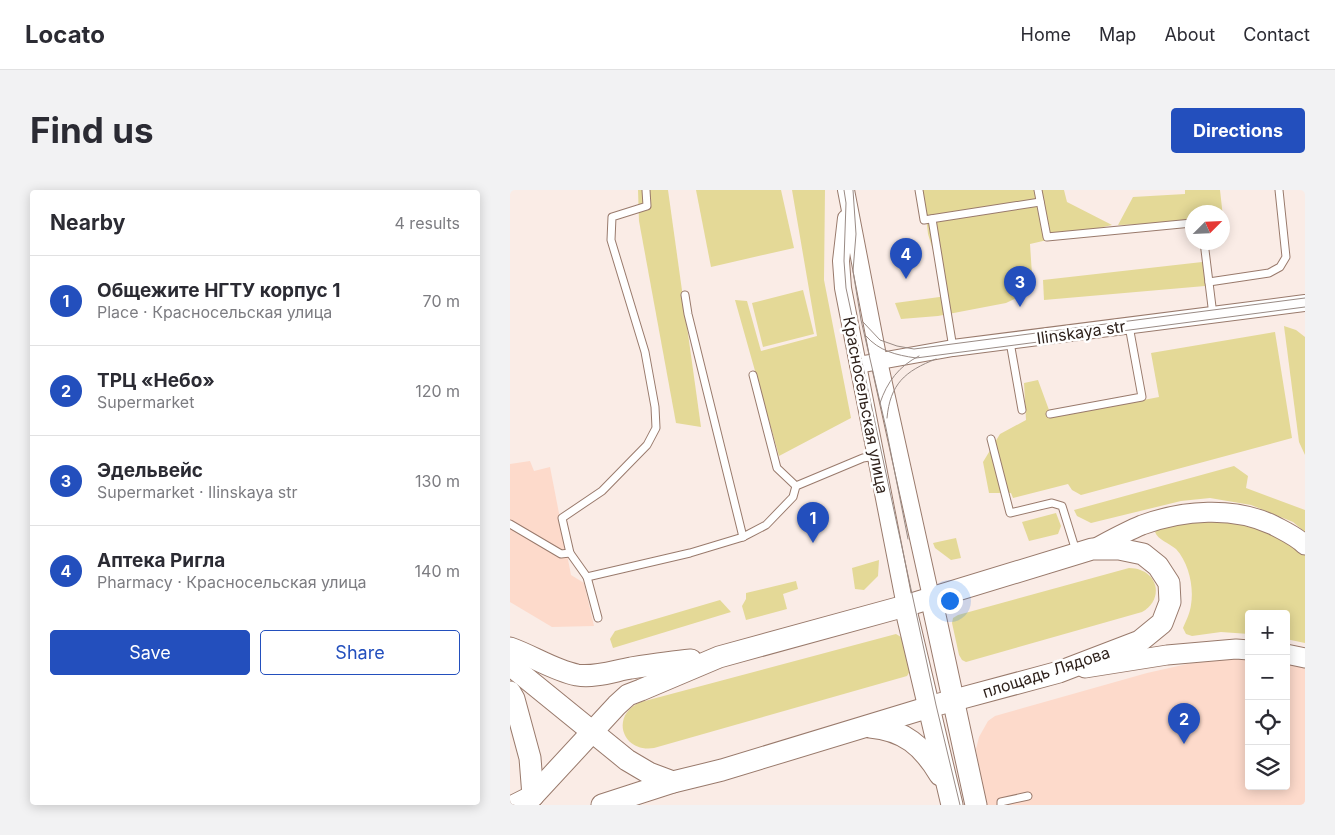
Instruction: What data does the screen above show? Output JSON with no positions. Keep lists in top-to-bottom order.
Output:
{
  "streets": {
    "main road": ["площадь Лядова"],
    "street": ["Ilinskaya str", "Красносельская улица"]
  },
  "crossings": [
    ["Ilinskaya str", "Красносельская улица"],
    ["Красносельская улица", "площадь Лядова"]
  ],
  "north": "top right",
  "page": {
    "header": "Locato",
    "nav": [
      "Home",
      "Map",
      "About",
      "Contact"
    ],
    "buttons": [
      "Directions",
      ["Save", "Share"]
    ],
    "title": "Find us",
    "heading": ["Nearby", "4 results"],
    "pins": [
      "4",
      "3",
      "1",
      "2"
    ],
    "list": [
      {
        "mark": "1",
        "name": "Общежите НГТУ корпус 1",
        "note": "Place · Красносельская улица",
        "value": "70 m"
      },
      {
        "mark": "2",
        "name": "ТРЦ «Небо»",
        "note": "Supermarket",
        "value": "120 m"
      },
      {
        "mark": "3",
        "name": "Эдельвейс",
        "note": "Supermarket · Ilinskaya str",
        "value": "130 m"
      },
      {
        "mark": "4",
        "name": "Аптека Ригла",
        "note": "Pharmacy · Красносельская улица",
        "value": "140 m"
      }
    ],
    "map_buttons": ["+", "−"]
  }
}
